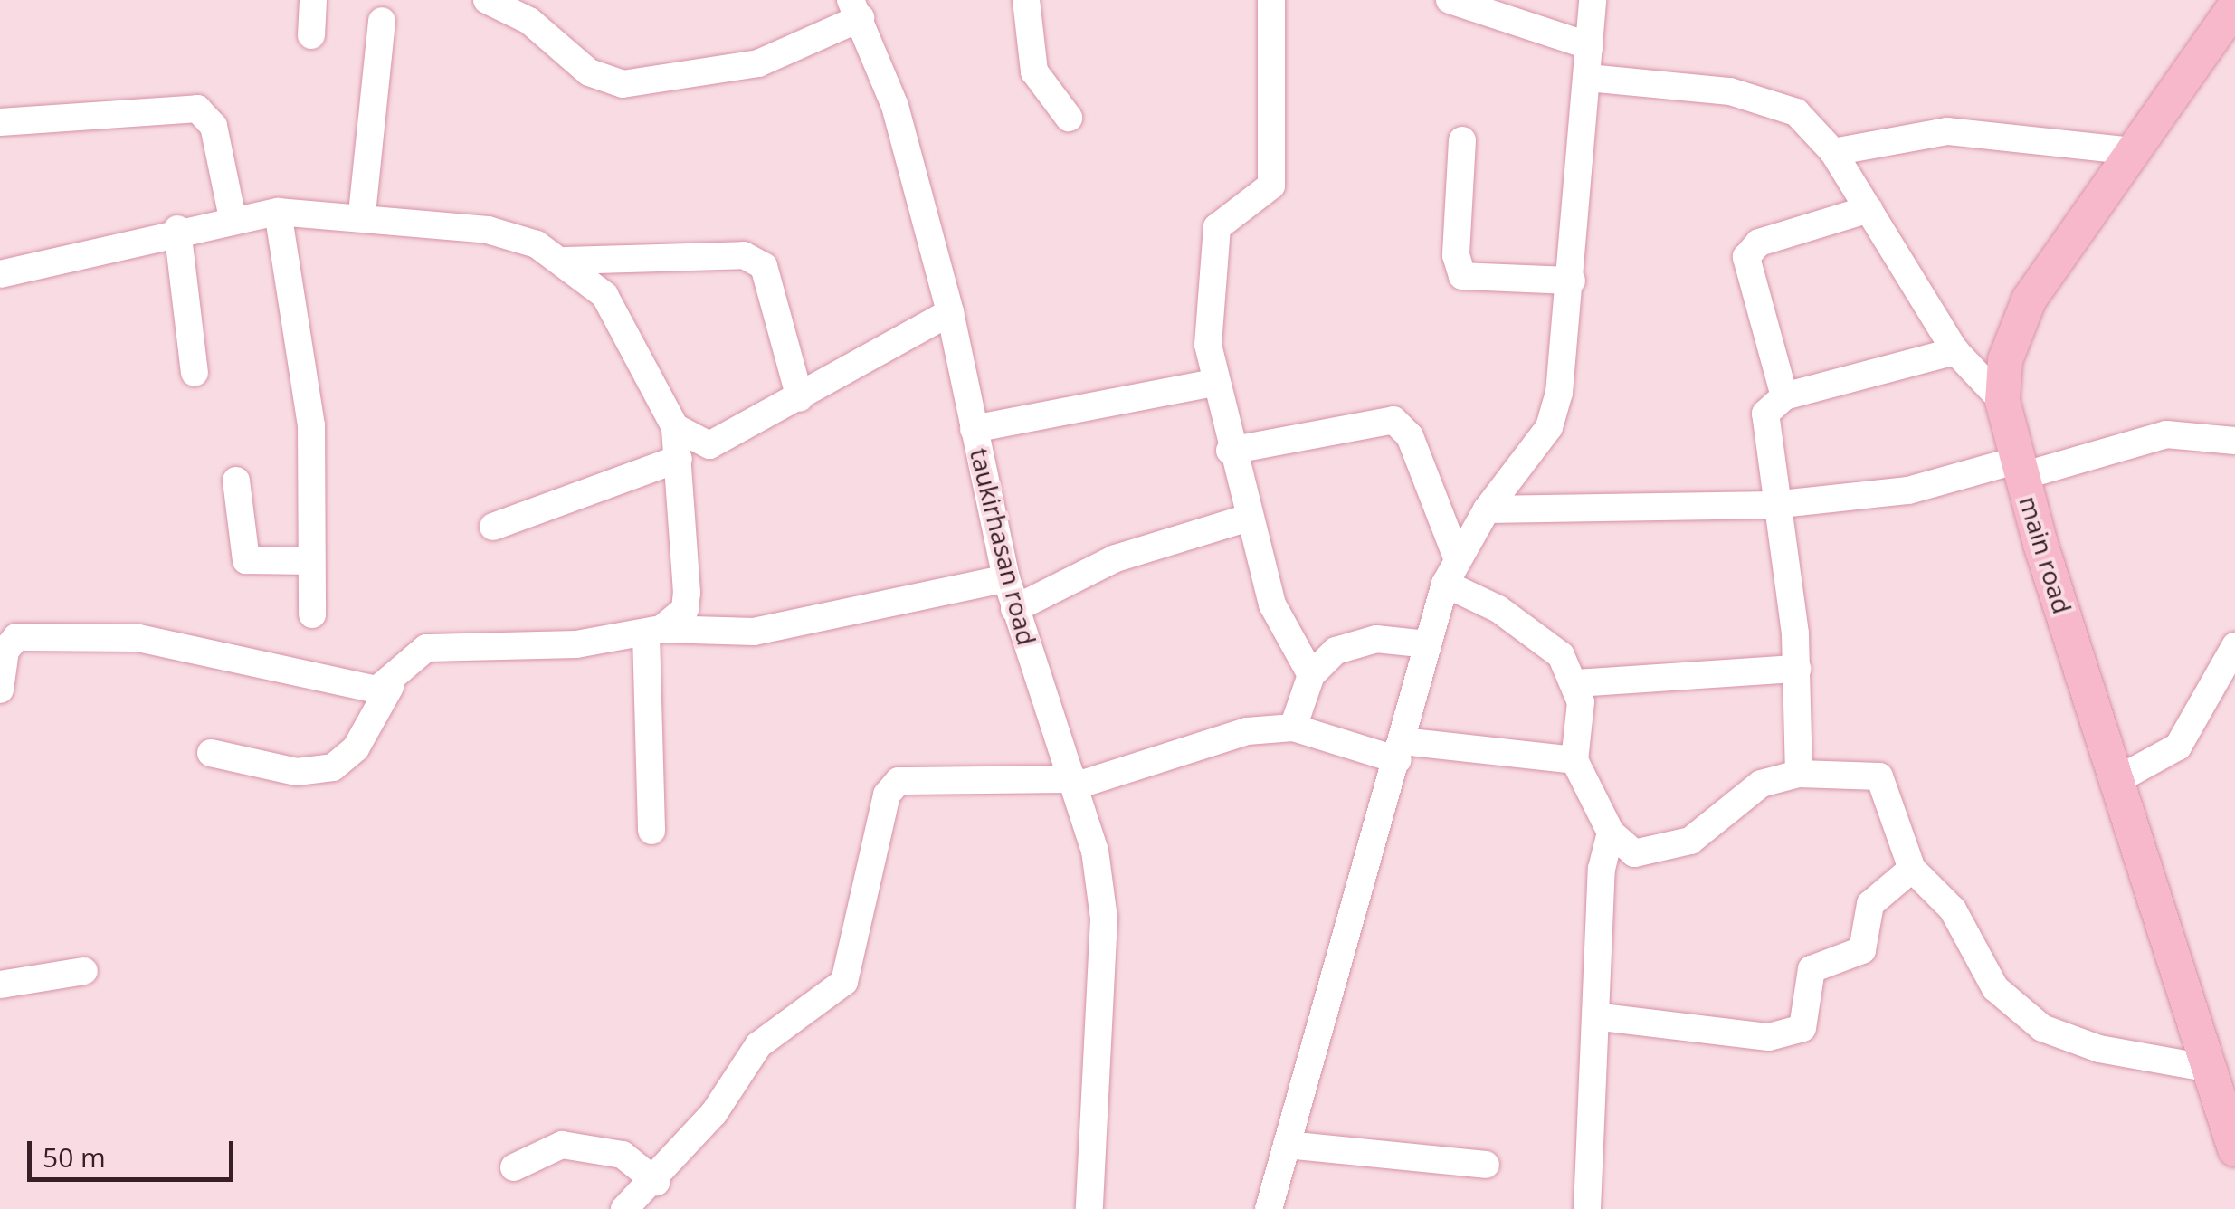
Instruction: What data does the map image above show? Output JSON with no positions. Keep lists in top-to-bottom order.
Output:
{
  "streets": {
    "main road": ["main road"],
    "street": ["taukirhasan road"]
  },
  "scale_bar": "50 m"
}
